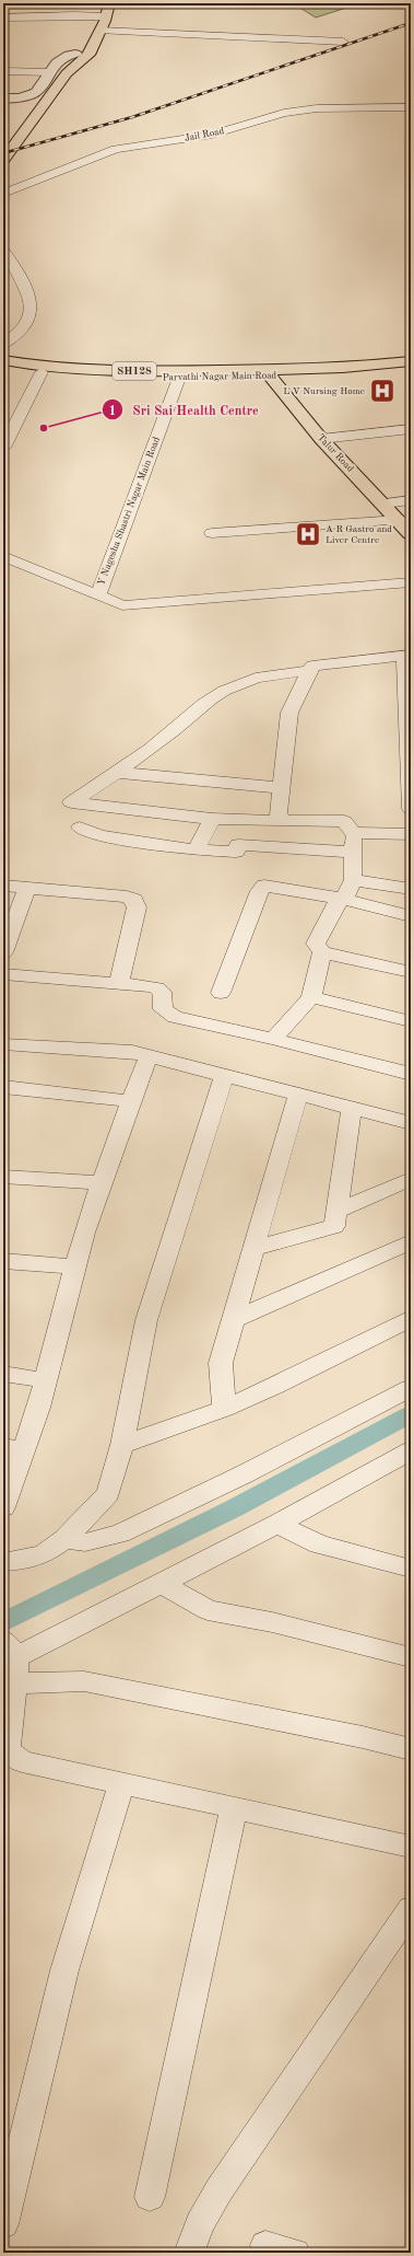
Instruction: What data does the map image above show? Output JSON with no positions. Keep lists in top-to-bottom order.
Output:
{
  "streets": {
    "main road": ["SH128", "Parvathi Nagar Main Road", "Talur Road"],
    "street": ["Jail Road", "Y Nagesha Shastri Nagar Main Road"]
  },
  "crossings": [
    ["SH128", "Parvathi Nagar Main Road"],
    ["SH128", "Talur Road"],
    ["Parvathi Nagar Main Road", "Talur Road"],
    ["Parvathi Nagar Main Road", "Y Nagesha Shastri Nagar Main Road"]
  ],
  "places": {
    "hospital": ["L V Nursing Home", "A R Gastro and Liver Centre"],
    "other": ["Sri Sai Health Centre"]
  }
}
